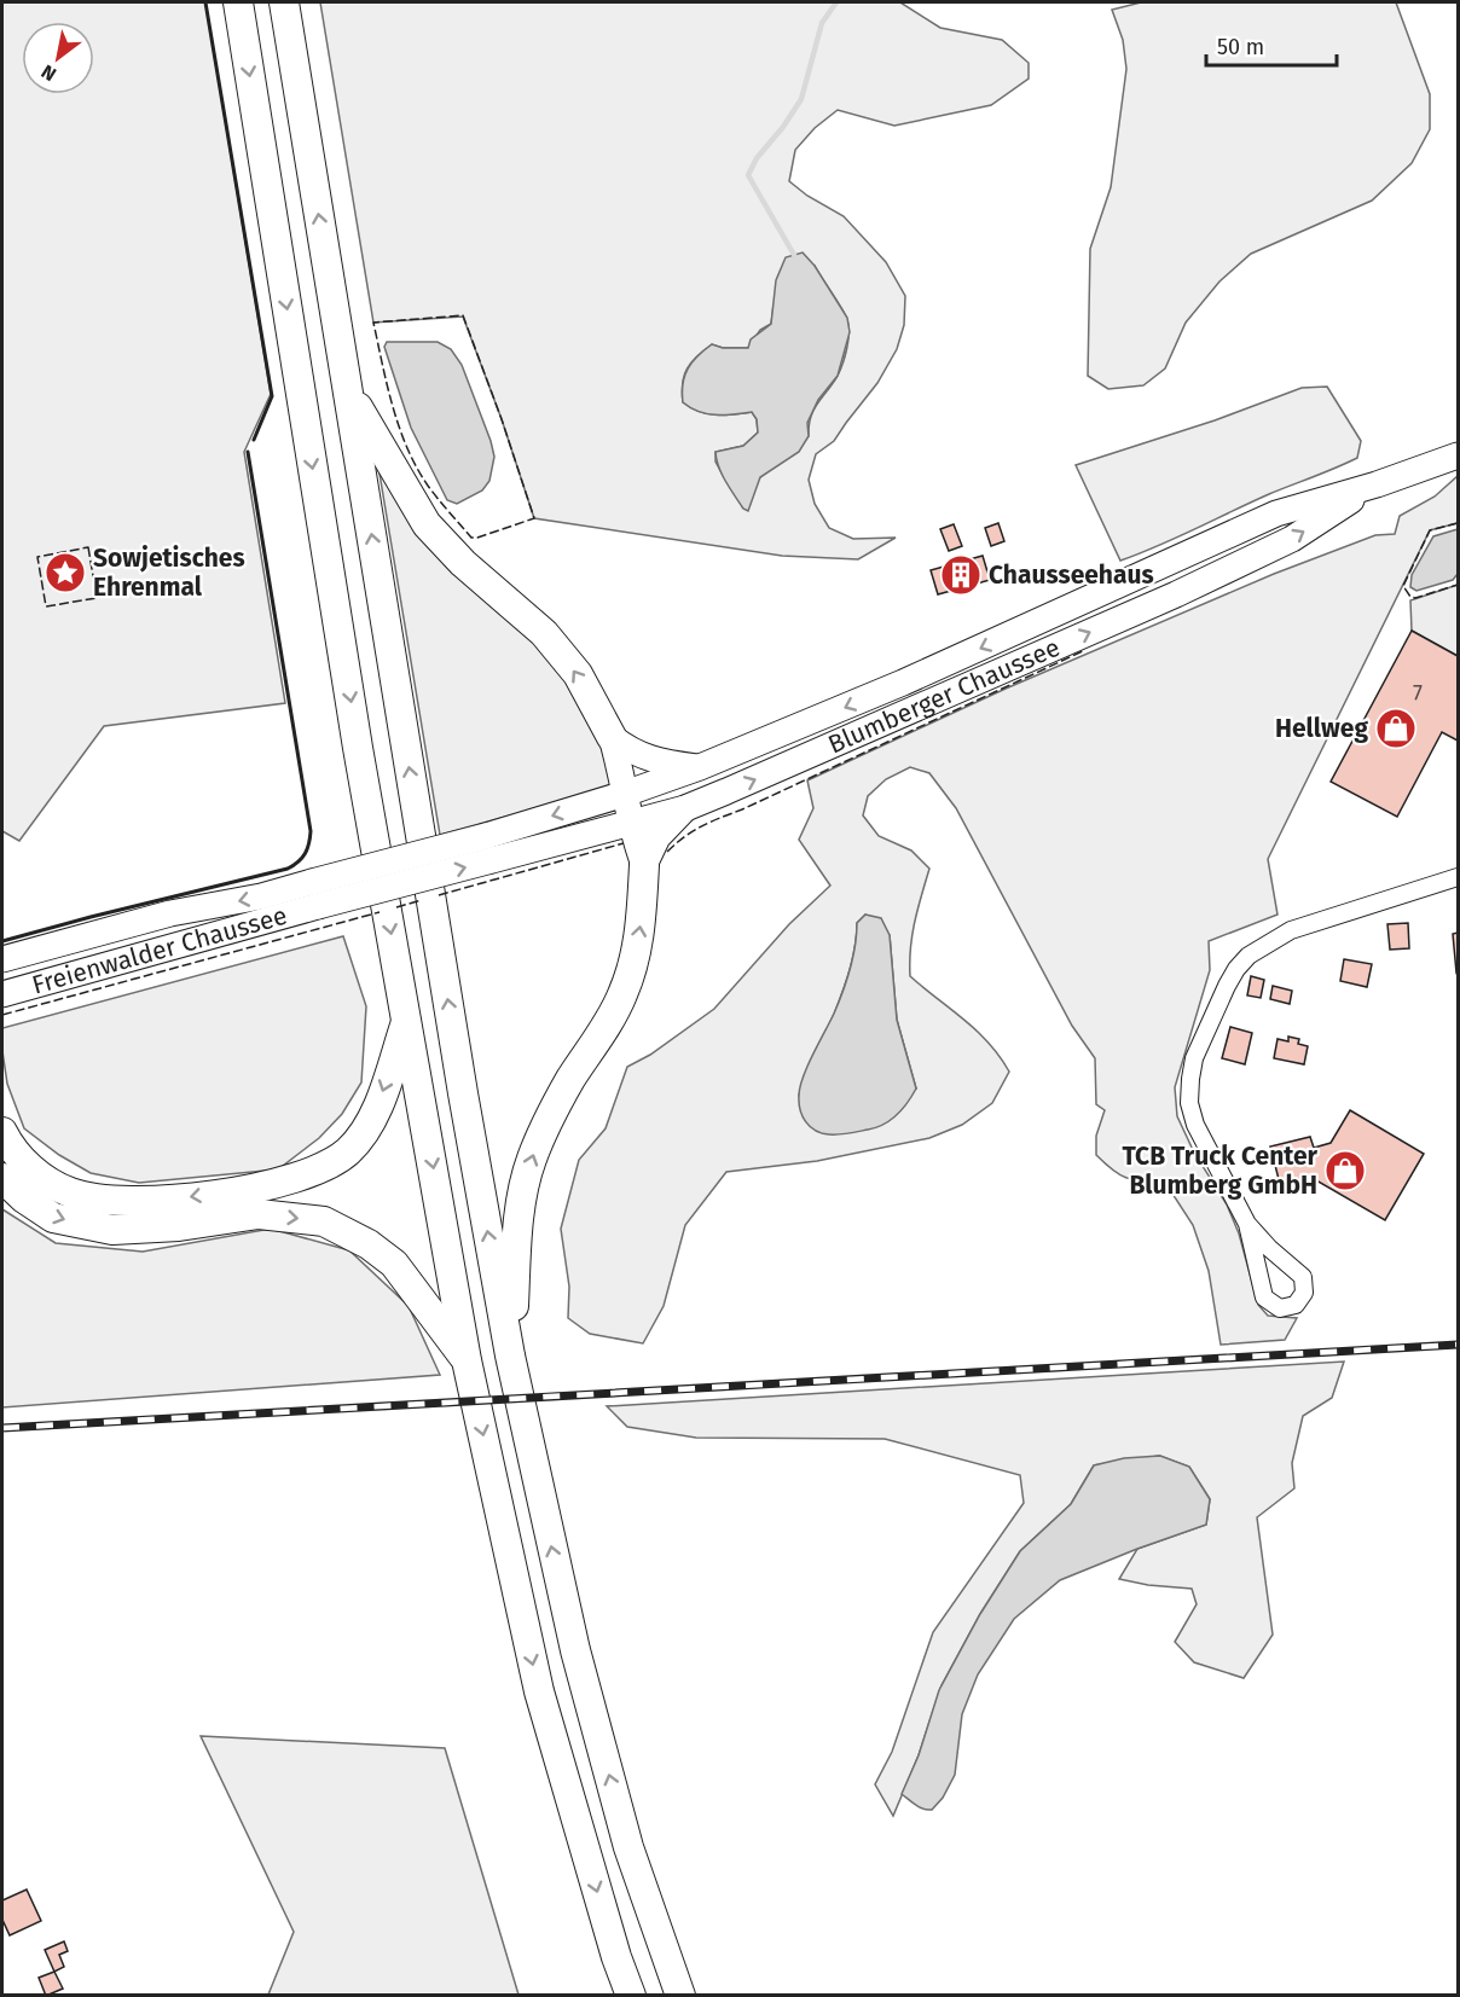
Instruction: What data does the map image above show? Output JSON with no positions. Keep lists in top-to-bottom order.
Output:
{
  "streets": {
    "main road": ["Blumberger Chaussee", "Freienwalder Chaussee"]
  },
  "places": {
    "place": ["Sowjetisches Ehrenmal"],
    "building": ["Chausseehaus"],
    "shop": ["Hellweg", "TCB Truck Center Blumberg GmbH"]
  },
  "house_numbers": ["7"],
  "scale_bar": "50 m",
  "north": "bottom left"
}
